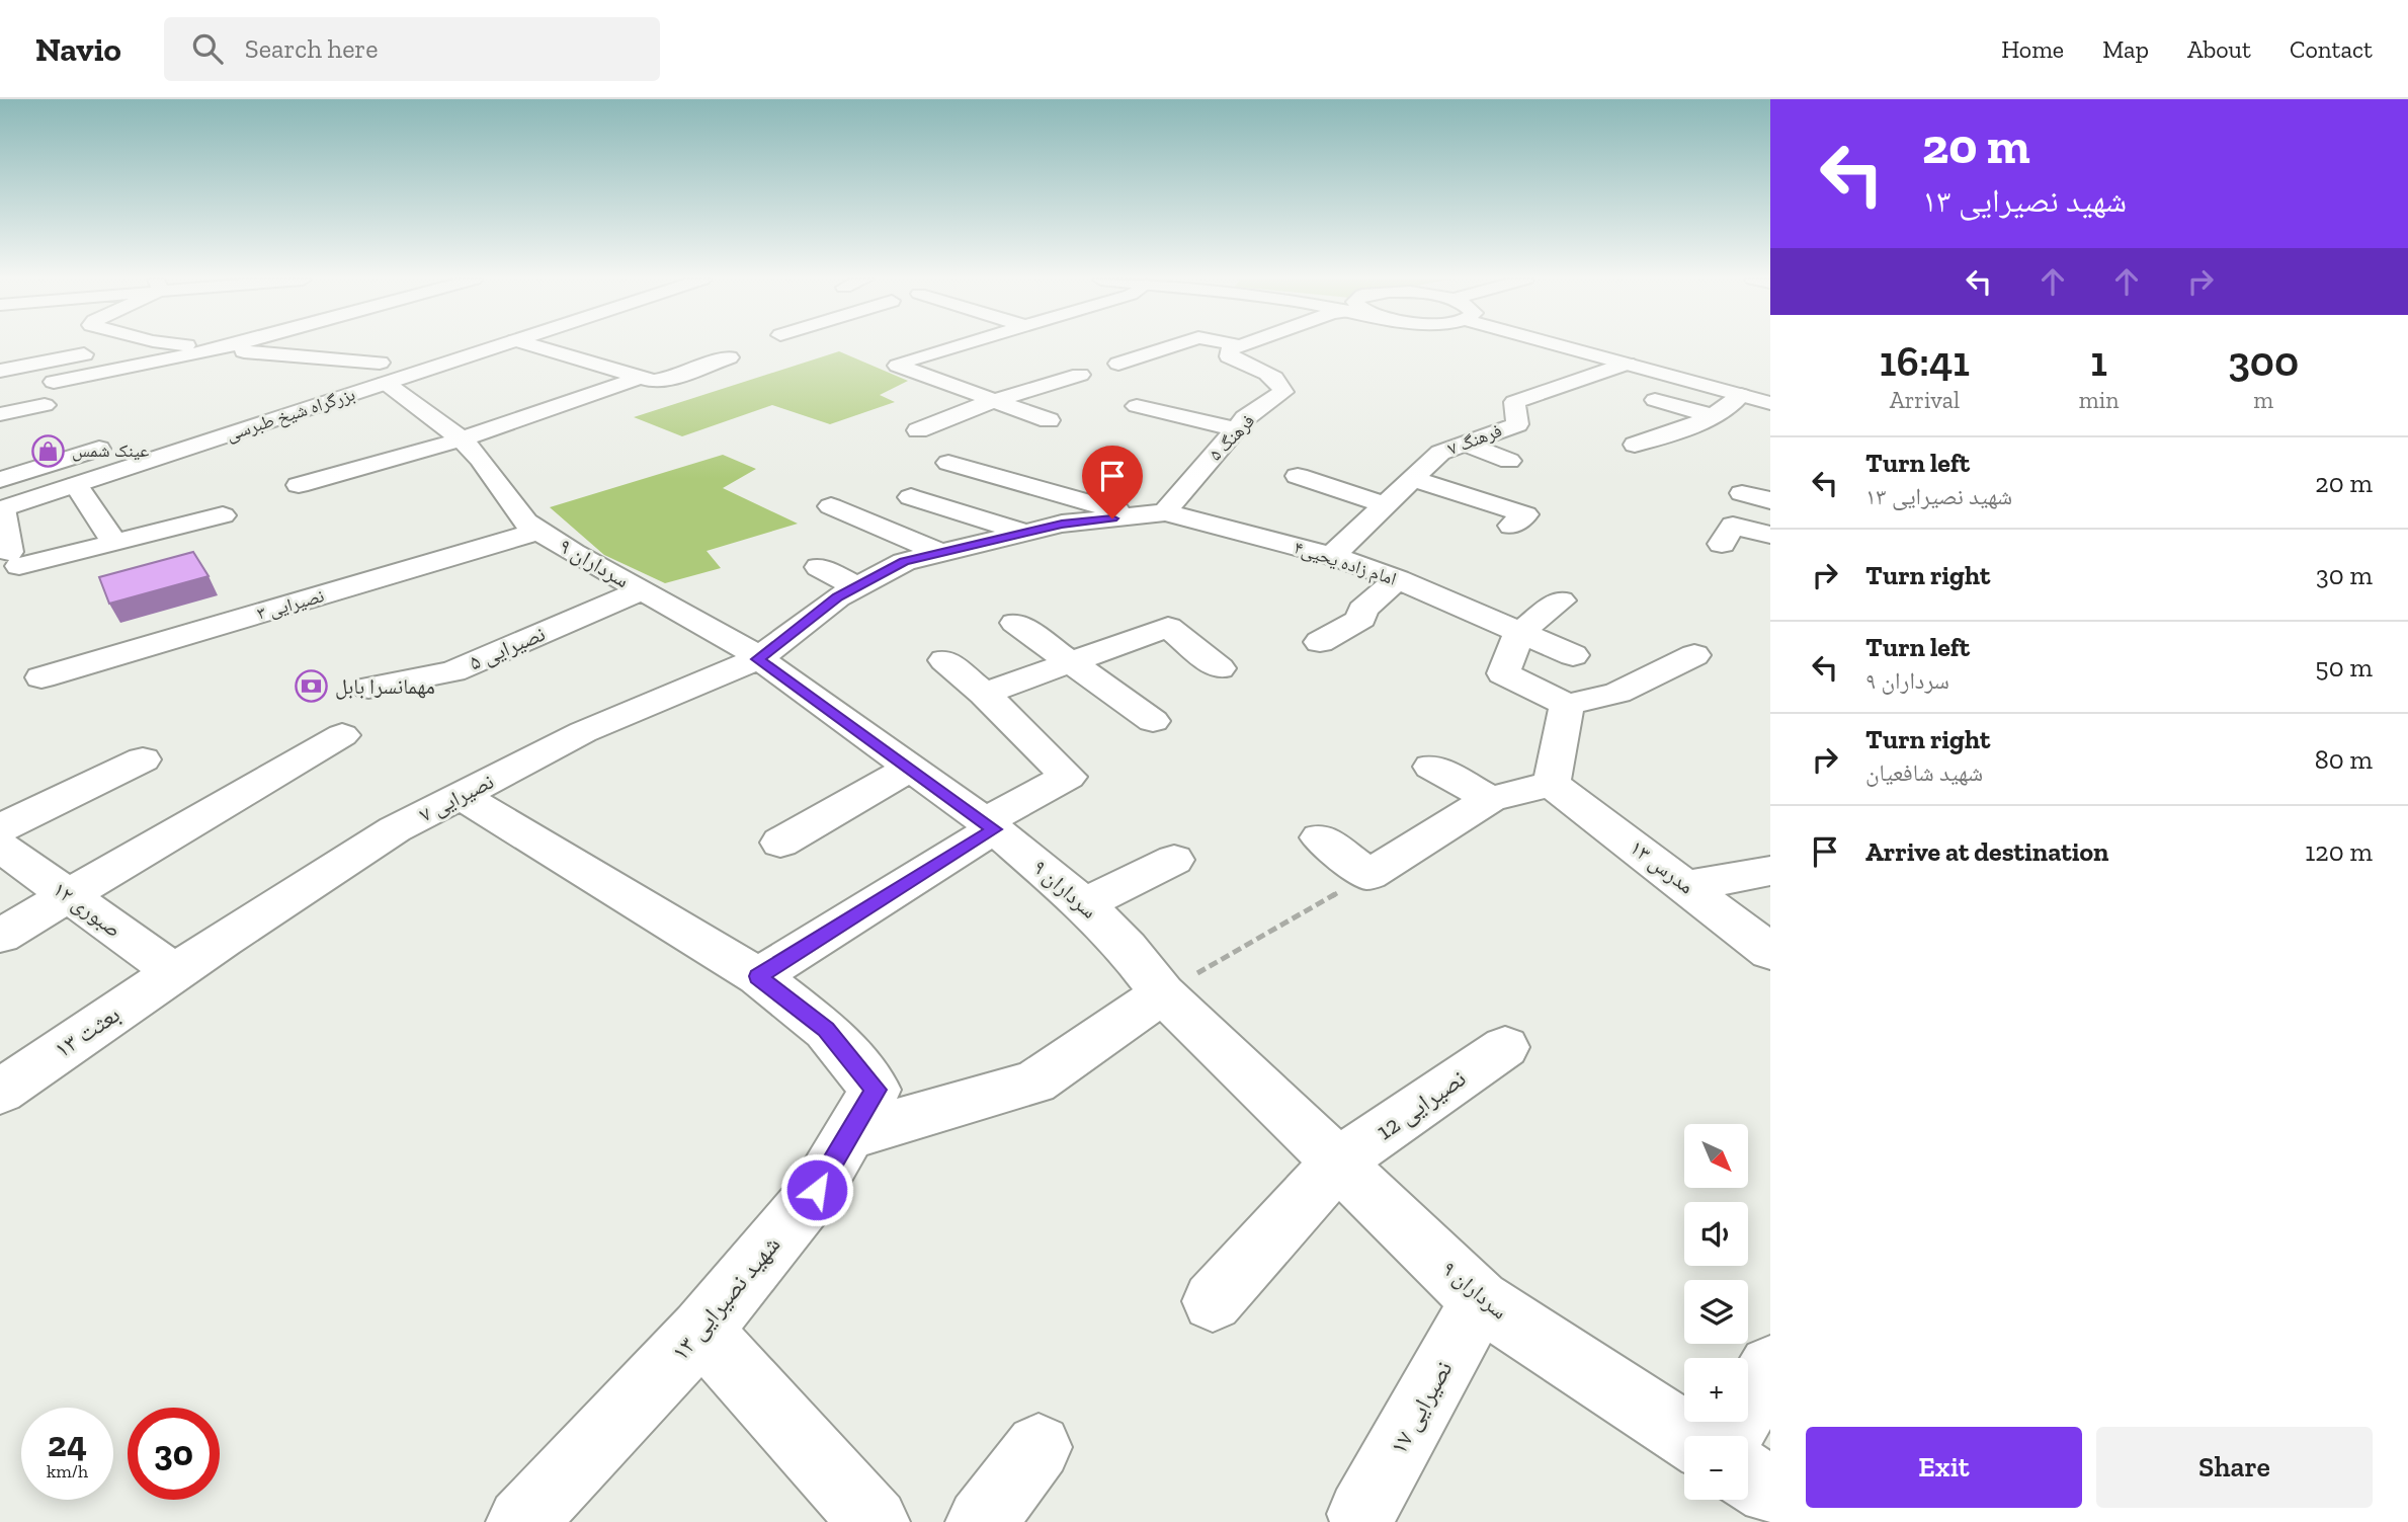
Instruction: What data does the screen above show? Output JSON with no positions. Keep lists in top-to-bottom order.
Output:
{
  "streets": {
    "main road": [
      "بزرگراه شیخ طبرسی",
      "فرهنگ ۵",
      "فرهنگ ۷",
      "سرداران ۹",
      "امام زاده یحیی۴",
      "نصیرایی ۳",
      "نصیرایی ۵",
      "نصیرایی ۷",
      "مدرس ۱۳",
      "صبوری ۱۲",
      "بعثت ۱۳",
      "نصیرایی 12",
      "شهید نصیرایی ۱۳",
      "نصیرایی ۱۷"
    ]
  },
  "crossings": [
    ["بزرگراه شیخ طبرسی", "سرداران ۹"],
    ["فرهنگ ۵", "امام زاده یحیی۴"],
    ["فرهنگ ۵", "نصیرایی ۷"],
    ["فرهنگ ۷", "امام زاده یحیی۴"],
    ["سرداران ۹", "نصیرایی ۳"],
    ["سرداران ۹", "نصیرایی ۵"],
    ["سرداران ۹", "نصیرایی ۷"],
    ["سرداران ۹", "نصیرایی 12"],
    ["سرداران ۹", "نصیرایی ۱۷"],
    ["امام زاده یحیی۴", "نصیرایی ۷"],
    ["نصیرایی ۷", "صبوری ۱۲"],
    ["نصیرایی ۷", "بعثت ۱۳"],
    ["نصیرایی ۷", "شهید نصیرایی ۱۳"],
    ["صبوری ۱۲", "بعثت ۱۳"]
  ],
  "places": {
    "shop": ["عینک شمس"],
    "bank": ["مهمانسرا بابل"]
  },
  "north": "bottom right",
  "page": {
    "header": "Navio",
    "search": "Search here",
    "nav": [
      "Home",
      "Map",
      "About",
      "Contact"
    ],
    "turn": ["20 m", "شهید نصیرایی ۱۳"],
    "eta": [
      "16:41",
      "Arrival",
      "1",
      "min",
      "300",
      "m"
    ],
    "list": [
      {
        "name": "Turn left",
        "note": "شهید نصیرایی ۱۳",
        "value": "20 m"
      },
      {
        "name": "Turn right",
        "value": "30 m"
      },
      {
        "name": "Turn left",
        "note": "سرداران ۹",
        "value": "50 m"
      },
      {
        "name": "Turn right",
        "note": "شهید شافعیان",
        "value": "80 m"
      },
      {
        "name": "Arrive at destination",
        "value": "120 m"
      }
    ],
    "map_buttons": ["+", "−"],
    "speed": "24 km/h",
    "limit": "30",
    "buttons": ["Exit", "Share"]
  }
}
